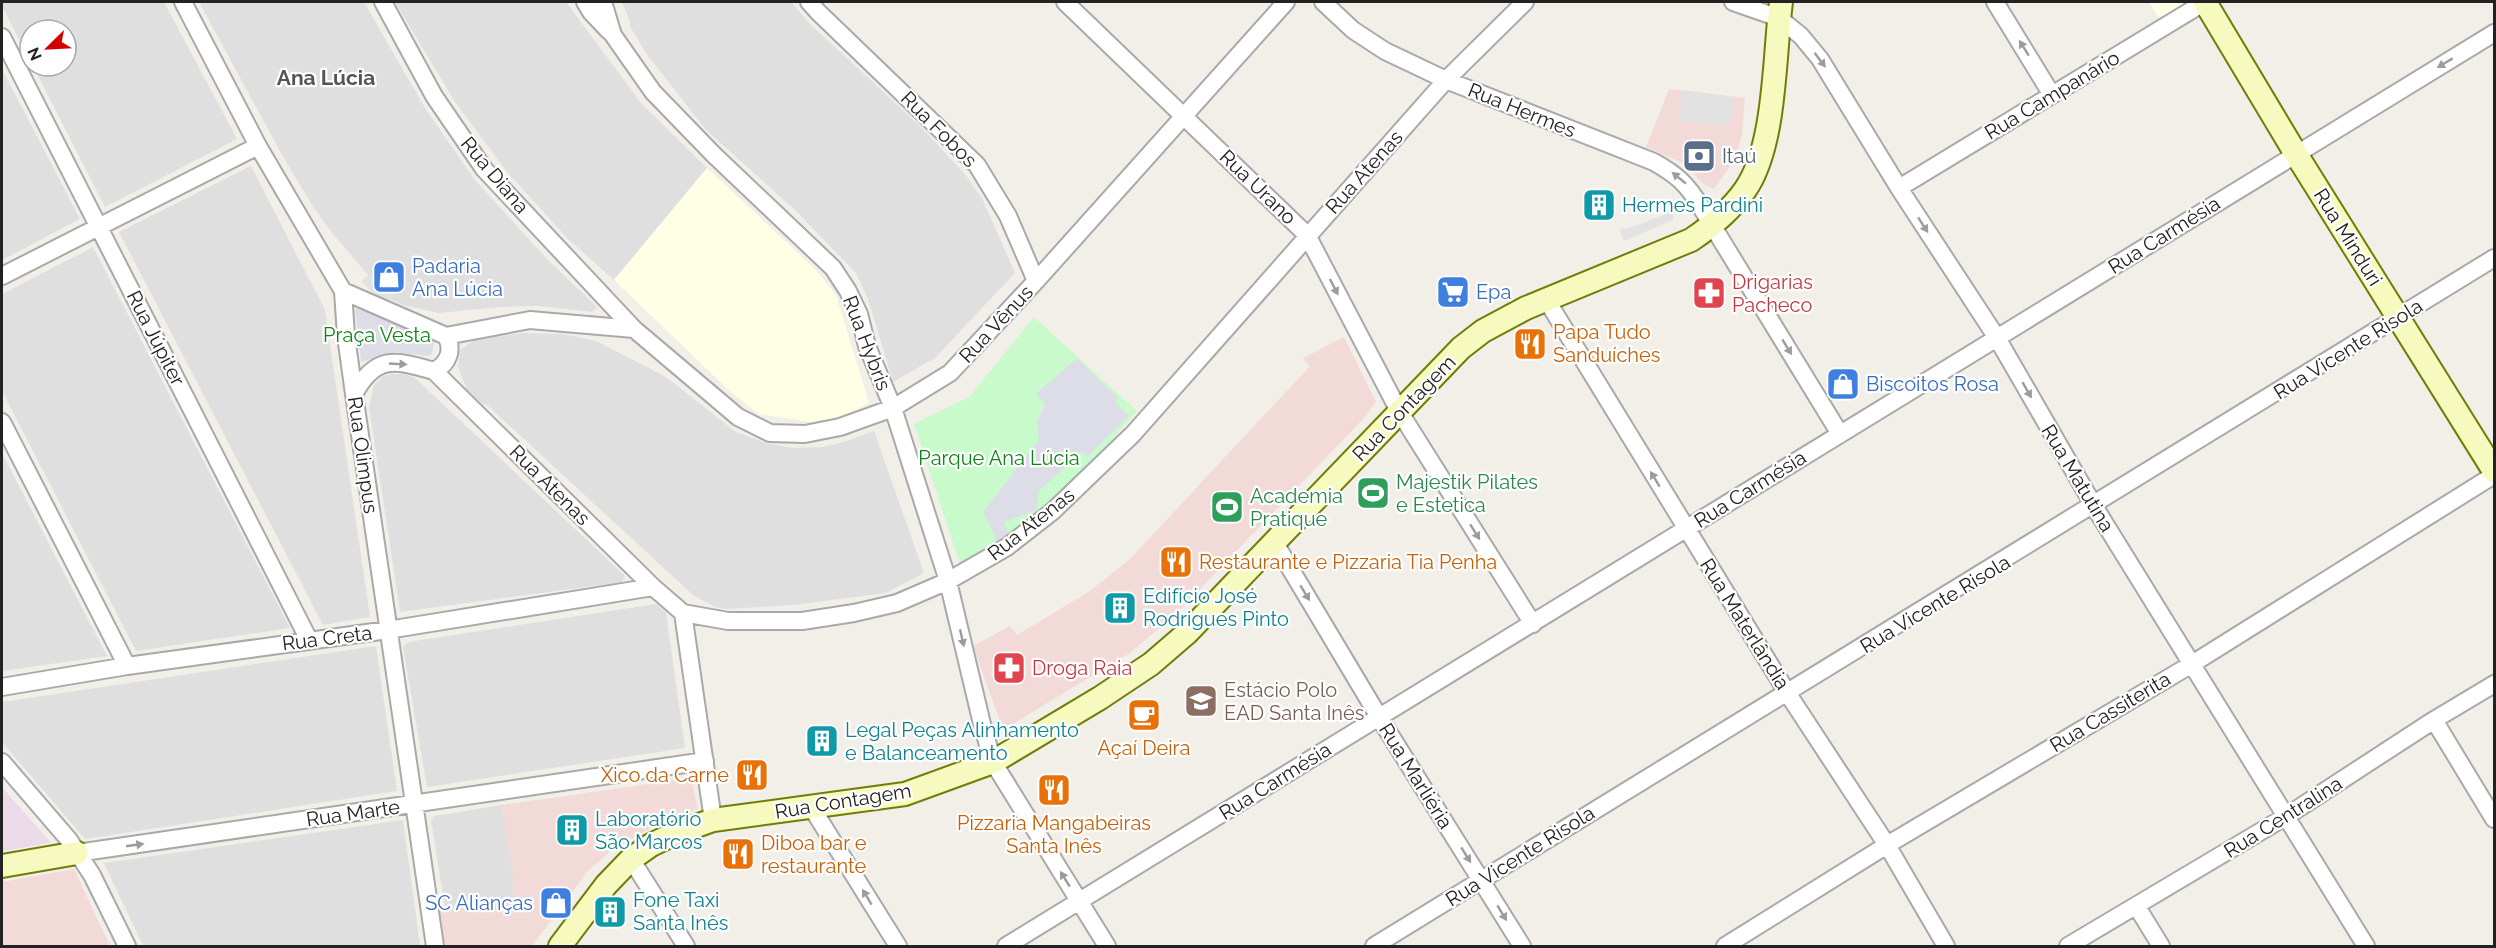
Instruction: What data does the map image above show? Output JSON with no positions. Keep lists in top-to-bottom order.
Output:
{
  "streets": {
    "street": [
      "Rua Campanário",
      "Rua Hermes",
      "Rua Fobos",
      "Rua Atenas",
      "Rua Diana",
      "Rua Urano",
      "Rua Carmésia",
      "Rua Minduri",
      "Rua Vênus",
      "Rua Júpiter",
      "Rua Hybris",
      "Rua Vicente Risola",
      "Rua Contagem",
      "Rua Olimpus",
      "Rua Matutina",
      "Rua Materlândia",
      "Rua Creta",
      "Rua Cassiterita",
      "Rua Marliéria",
      "Rua Marte",
      "Rua Centralina"
    ]
  },
  "crossings": [
    ["Rua Campanário", "Rua Minduri"],
    ["Rua Campanário", "Rua Matutina"],
    ["Rua Hermes", "Rua Atenas"],
    ["Rua Hermes", "Rua Carmésia"],
    ["Rua Hermes", "Rua Contagem"],
    ["Rua Fobos", "Rua Vênus"],
    ["Rua Atenas", "Rua Urano"],
    ["Rua Atenas", "Rua Hybris"],
    ["Rua Atenas", "Rua Creta"],
    ["Rua Diana", "Rua Vênus"],
    ["Rua Urano", "Rua Carmésia"],
    ["Rua Urano", "Rua Vênus"],
    ["Rua Urano", "Rua Contagem"],
    ["Rua Carmésia", "Rua Minduri"],
    ["Rua Carmésia", "Rua Hybris"],
    ["Rua Carmésia", "Rua Matutina"],
    ["Rua Carmésia", "Rua Materlândia"],
    ["Rua Carmésia", "Rua Marliéria"],
    ["Rua Minduri", "Rua Vicente Risola"],
    ["Rua Minduri", "Rua Cassiterita"],
    ["Rua Vênus", "Rua Hybris"],
    ["Rua Júpiter", "Rua Creta"],
    ["Rua Hybris", "Rua Contagem"],
    ["Rua Vicente Risola", "Rua Matutina"],
    ["Rua Vicente Risola", "Rua Materlândia"],
    ["Rua Vicente Risola", "Rua Marliéria"],
    ["Rua Contagem", "Rua Matutina"],
    ["Rua Contagem", "Rua Materlândia"],
    ["Rua Contagem", "Rua Marliéria"],
    ["Rua Olimpus", "Rua Creta"],
    ["Rua Olimpus", "Rua Marte"],
    ["Rua Matutina", "Rua Cassiterita"],
    ["Rua Matutina", "Rua Centralina"],
    ["Rua Materlândia", "Rua Cassiterita"]
  ],
  "one_way": [
    "Rua Urano",
    "Rua Matutina",
    "Rua Materlândia",
    "Rua Marliéria",
    "Rua Marte"
  ],
  "districts": ["Ana Lúcia"],
  "parks": ["Praça Vesta", "Parque Ana Lúcia"],
  "places": {
    "bank": ["Itaú"],
    "building": [
      "Hermes Pardini",
      "Edifício José Rodrigues Pinto",
      "Legal Peças Alinhamento e Balanceamento",
      "Laboratório São Marcos",
      "Fone Taxi Santa Inês"
    ],
    "shop": ["Padaria Ana Lúcia", "Biscoitos Rosa", "SC Alianças"],
    "supermarket": ["Epa"],
    "pharmacy": ["Drigarias Pacheco", "Droga Raia"],
    "restaurant": [
      "Papa Tudo Sanduíches",
      "Restaurante e Pizzaria Tia Penha",
      "Xico da Carne",
      "Pizzaria Mangabeiras Santa Inês",
      "Diboa bar e restaurante"
    ],
    "sports": ["Majestik Pilates e Estetica", "Academia Pratique"],
    "school or university": ["Estácio Polo EAD Santa Inês"],
    "cafe": ["Açaí Deira"]
  },
  "north": "bottom left"
}
